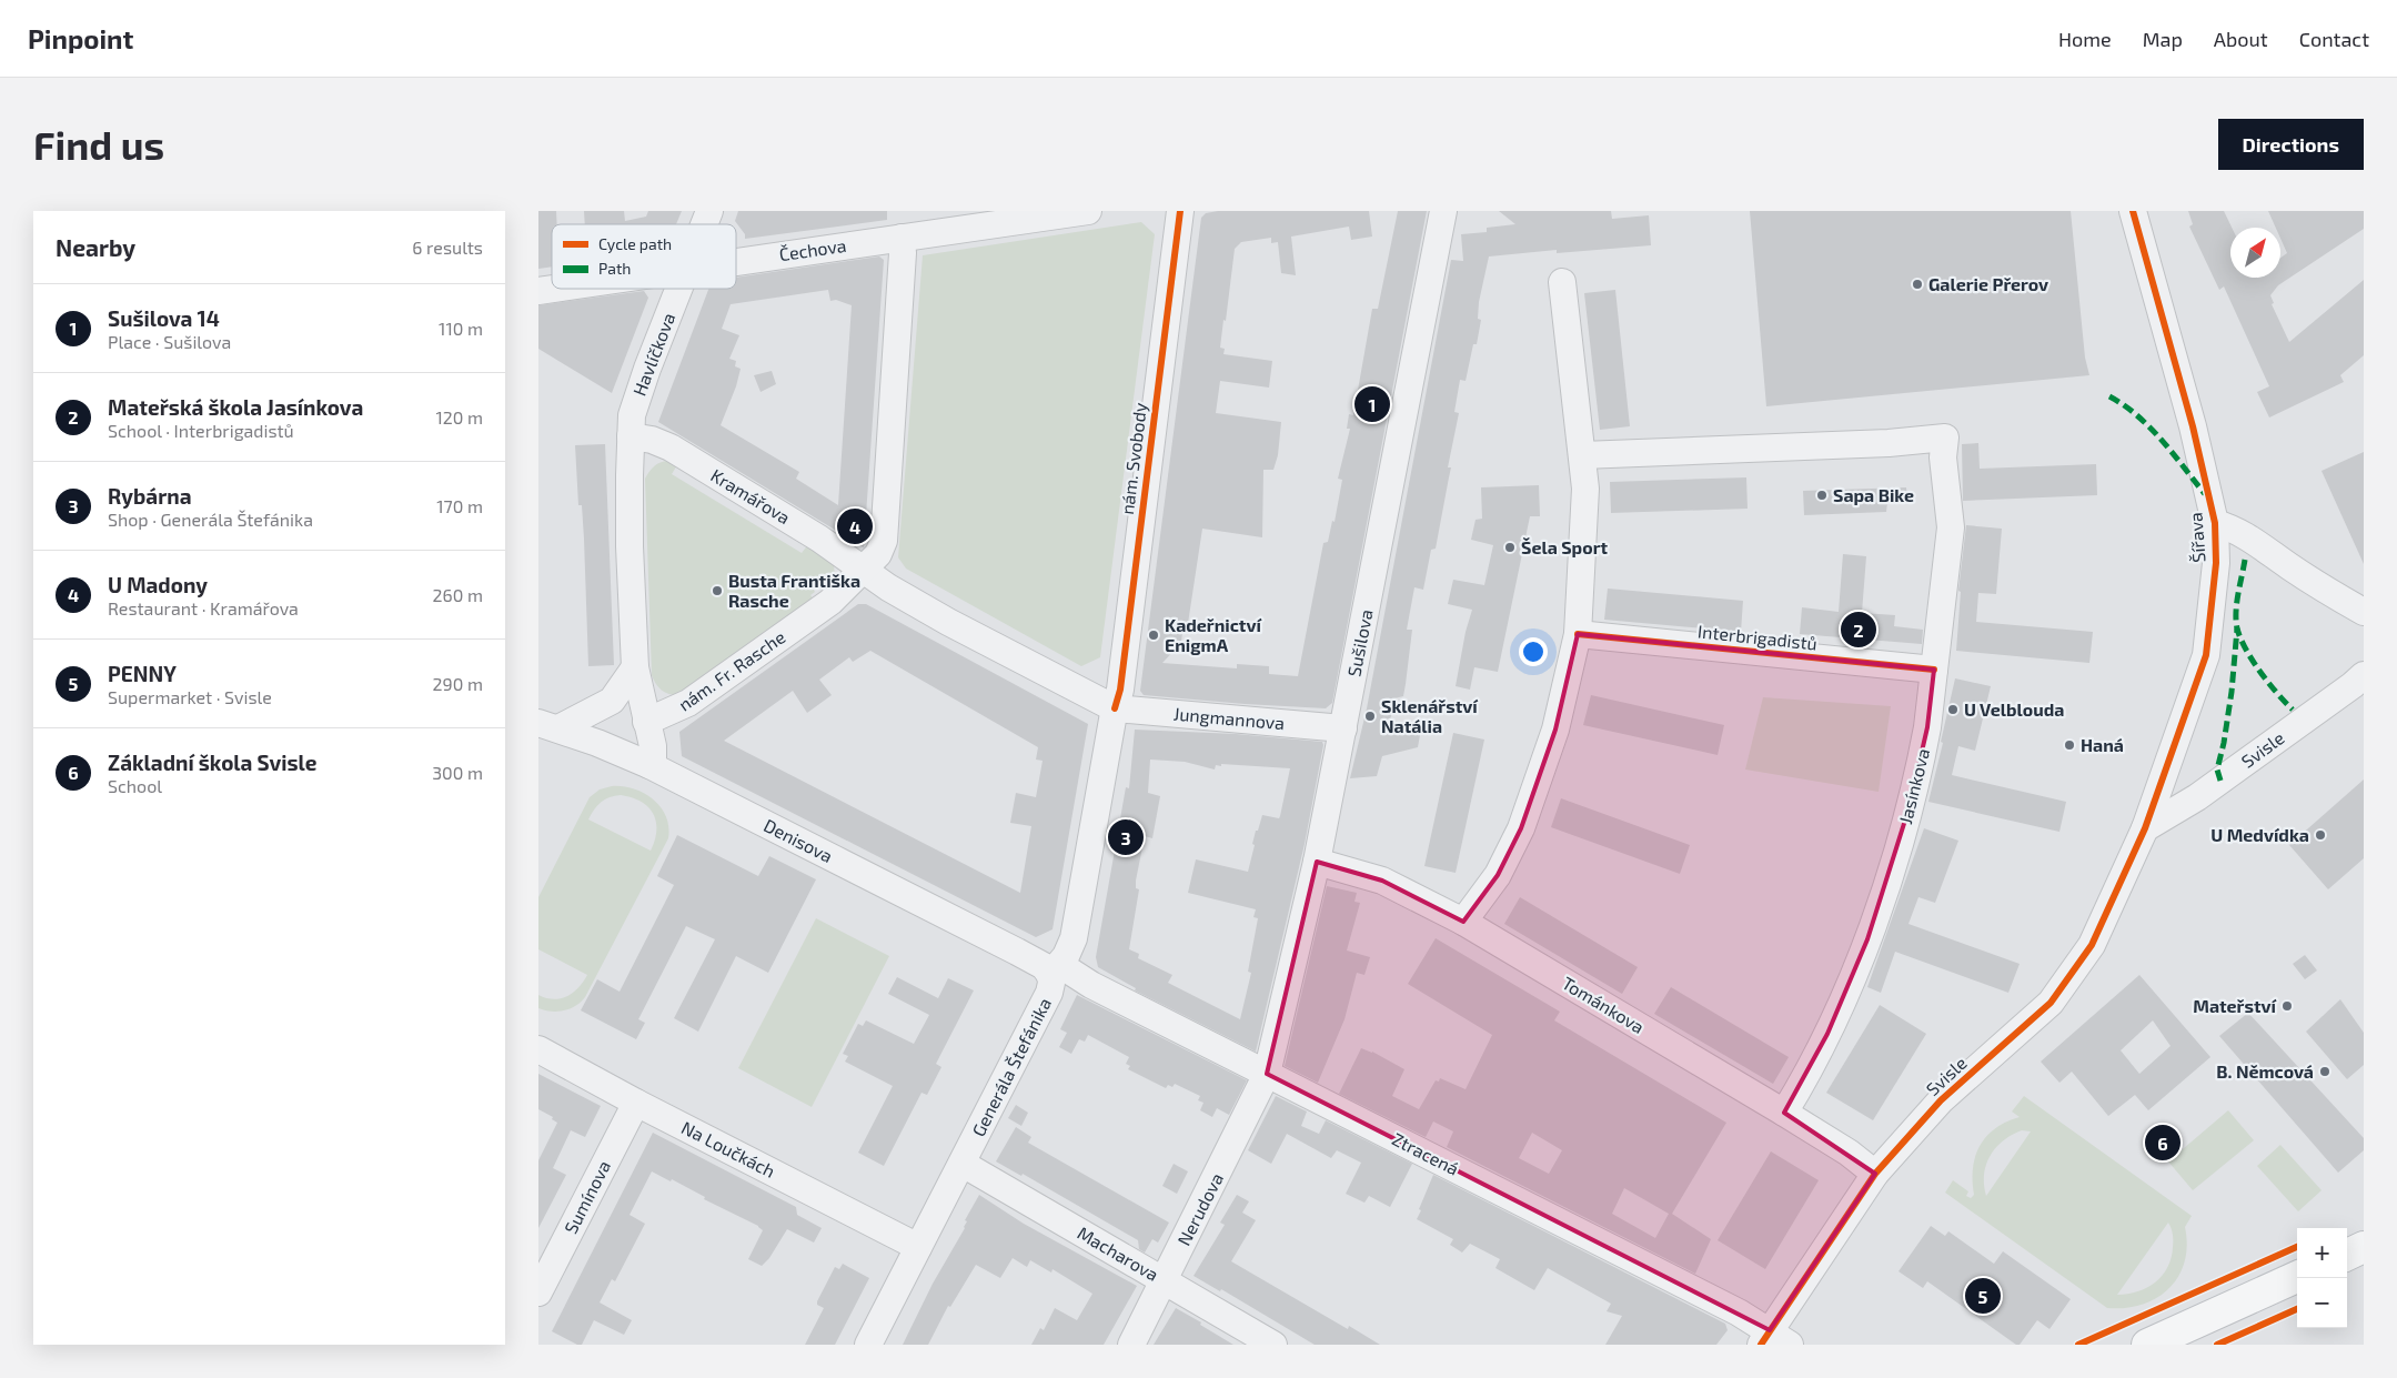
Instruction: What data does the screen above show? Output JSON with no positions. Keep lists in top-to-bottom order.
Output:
{
  "streets": {
    "street": [
      "Čechova",
      "Havlíčkova",
      "nám. Svobody",
      "Kramářova",
      "Šířava",
      "Interbrigadistů",
      "Sušilova",
      "nám. Fr. Rasche",
      "Jungmannova",
      "Svisle",
      "Jasínkova",
      "Denisova",
      "Tománkova",
      "Generála Štefánika",
      "Na Loučkách",
      "Ztracená",
      "Sumínova",
      "Nerudova",
      "Macharova"
    ]
  },
  "crossings": [
    ["Havlíčkova", "Kramářova"],
    ["nám. Svobody", "Jungmannova"],
    ["nám. Svobody", "Generála Štefánika"],
    ["Kramářova", "nám. Fr. Rasche"],
    ["Šířava", "Svisle"],
    ["Interbrigadistů", "Jasínkova"],
    ["Sušilova", "Jungmannova"],
    ["Sušilova", "Tománkova"],
    ["Sušilova", "Ztracená"],
    ["Sušilova", "Nerudova"],
    ["nám. Fr. Rasche", "Denisova"],
    ["Jungmannova", "Generála Štefánika"],
    ["Svisle", "Tománkova"],
    ["Svisle", "Ztracená"],
    ["Jasínkova", "Tománkova"],
    ["Denisova", "Generála Štefánika"],
    ["Denisova", "Ztracená"],
    ["Generála Štefánika", "Na Loučkách"],
    ["Generála Štefánika", "Ztracená"],
    ["Generála Štefánika", "Macharova"],
    ["Na Loučkách", "Sumínova"],
    ["Ztracená", "Nerudova"],
    ["Nerudova", "Macharova"]
  ],
  "places": [
    "Galerie Přerov",
    "Sapa Bike",
    "Šela Sport",
    "Busta Františka Rasche",
    "Kadeřnictví EnigmA",
    "U Velblouda",
    "Sklenářství Natália",
    "Haná",
    "U Medvídka",
    "Mateřství",
    "B. Němcová"
  ],
  "legend": ["Cycle path", "Path"],
  "north": "top right",
  "page": {
    "header": "Pinpoint",
    "nav": [
      "Home",
      "Map",
      "About",
      "Contact"
    ],
    "buttons": "Directions",
    "title": "Find us",
    "heading": ["Nearby", "6 results"],
    "list": [
      {
        "mark": "1",
        "name": "Sušilova 14",
        "note": "Place · Sušilova",
        "value": "110 m"
      },
      {
        "mark": "2",
        "name": "Mateřská škola Jasínkova",
        "note": "School · Interbrigadistů",
        "value": "120 m"
      },
      {
        "mark": "3",
        "name": "Rybárna",
        "note": "Shop · Generála Štefánika",
        "value": "170 m"
      },
      {
        "mark": "4",
        "name": "U Madony",
        "note": "Restaurant · Kramářova",
        "value": "260 m"
      },
      {
        "mark": "5",
        "name": "PENNY",
        "note": "Supermarket · Svisle",
        "value": "290 m"
      },
      {
        "mark": "6",
        "name": "Základní škola Svisle",
        "note": "School",
        "value": "300 m"
      }
    ],
    "pins": [
      "1",
      "4",
      "2",
      "3",
      "6",
      "5"
    ],
    "map_buttons": ["+", "−"]
  }
}
